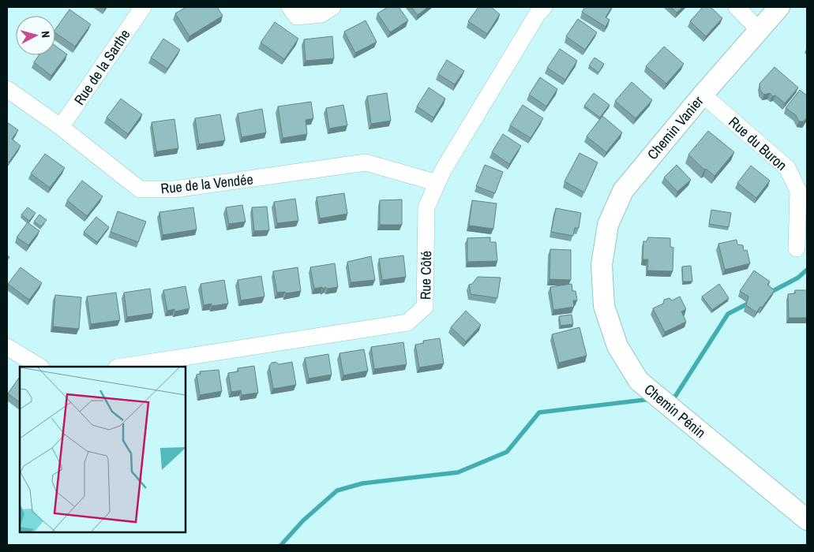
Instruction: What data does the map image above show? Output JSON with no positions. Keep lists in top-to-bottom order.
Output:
{
  "streets": {
    "street": [
      "Rue de la Sarthe",
      "Chemin Vanier",
      "Rue du Buron",
      "Rue de la Vendée",
      "Rue Côté",
      "Chemin Pénin"
    ]
  },
  "crossings": [
    ["Rue de la Sarthe", "Rue de la Vendée"],
    ["Chemin Vanier", "Rue du Buron"],
    ["Chemin Vanier", "Chemin Pénin"],
    ["Rue de la Vendée", "Rue Côté"]
  ],
  "north": "right"
}
